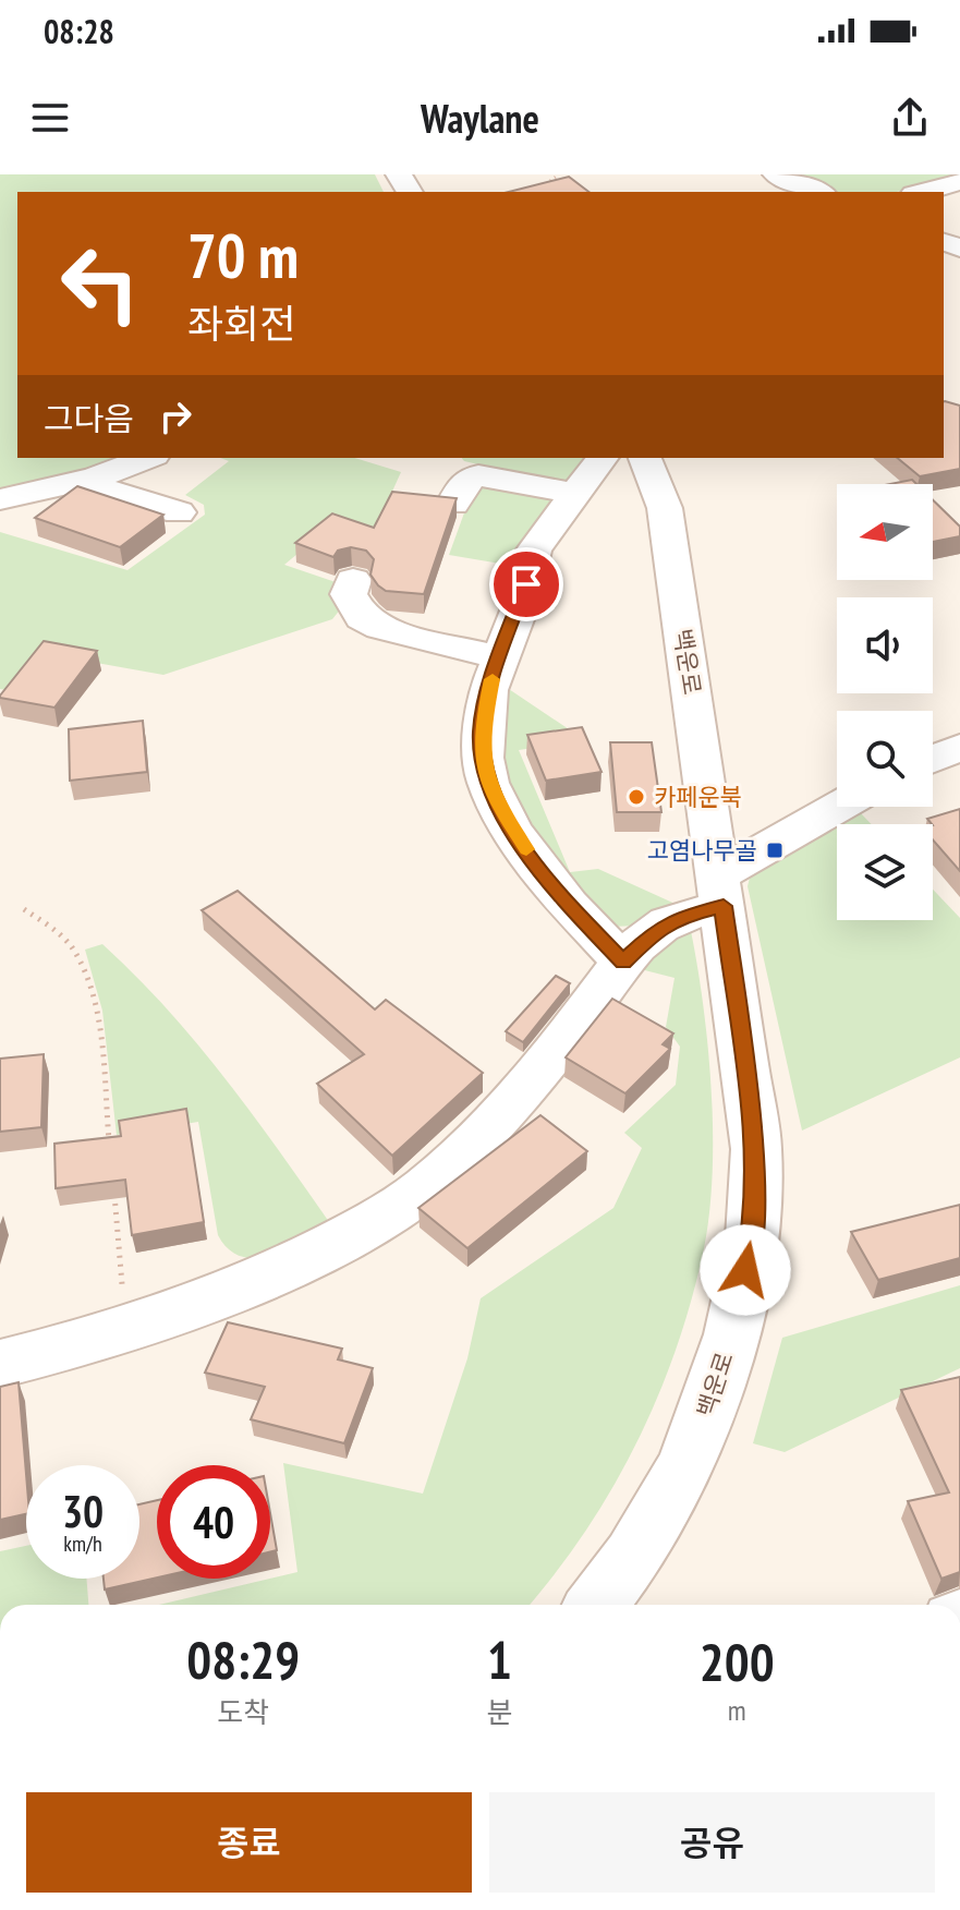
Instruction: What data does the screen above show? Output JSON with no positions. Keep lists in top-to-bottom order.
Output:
{
  "streets": {
    "street": ["백운로"]
  },
  "places": {
    "other": ["카페운북"],
    "transit": ["고염나무골"]
  },
  "north": "left",
  "page": {
    "status": "08:28",
    "header": "Waylane",
    "turn": ["70 m", "좌회전"],
    "then": "그다음",
    "speed": "30 km/h",
    "limit": "40",
    "eta": [
      "08:29",
      "도착",
      "1",
      "분",
      "200",
      "m"
    ],
    "buttons": ["종료", "공유"]
  }
}
